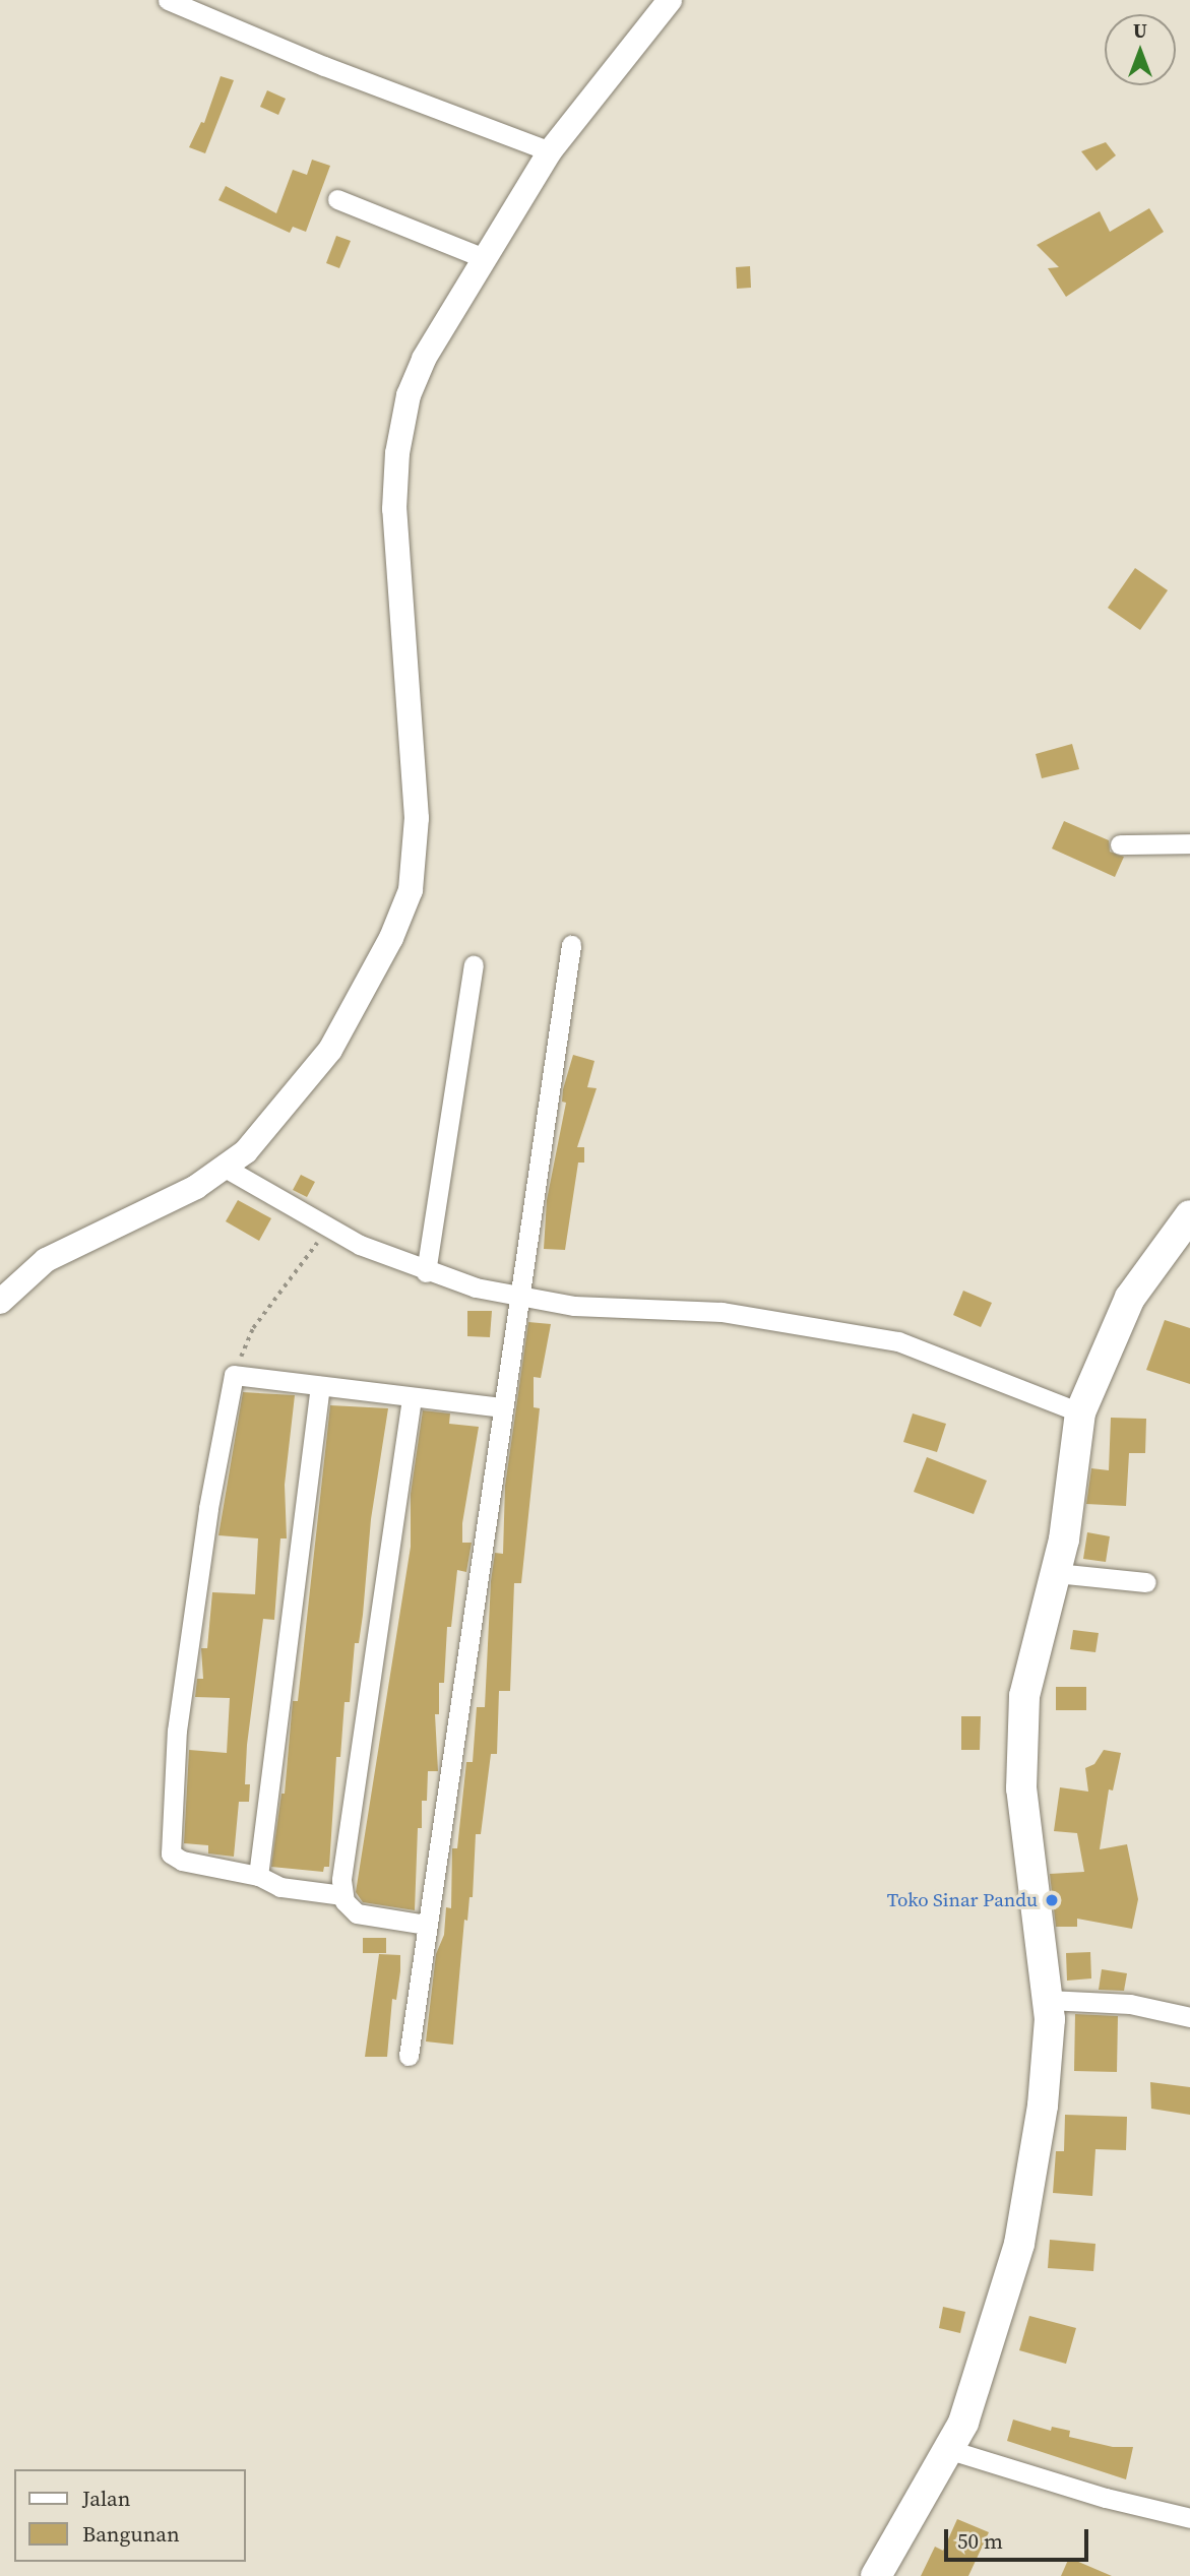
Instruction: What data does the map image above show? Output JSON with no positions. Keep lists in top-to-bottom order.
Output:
{
  "places": ["Toko Sinar Pandu"],
  "legend": ["Jalan", "Bangunan"],
  "scale_bar": "50 m",
  "north": "top"
}
